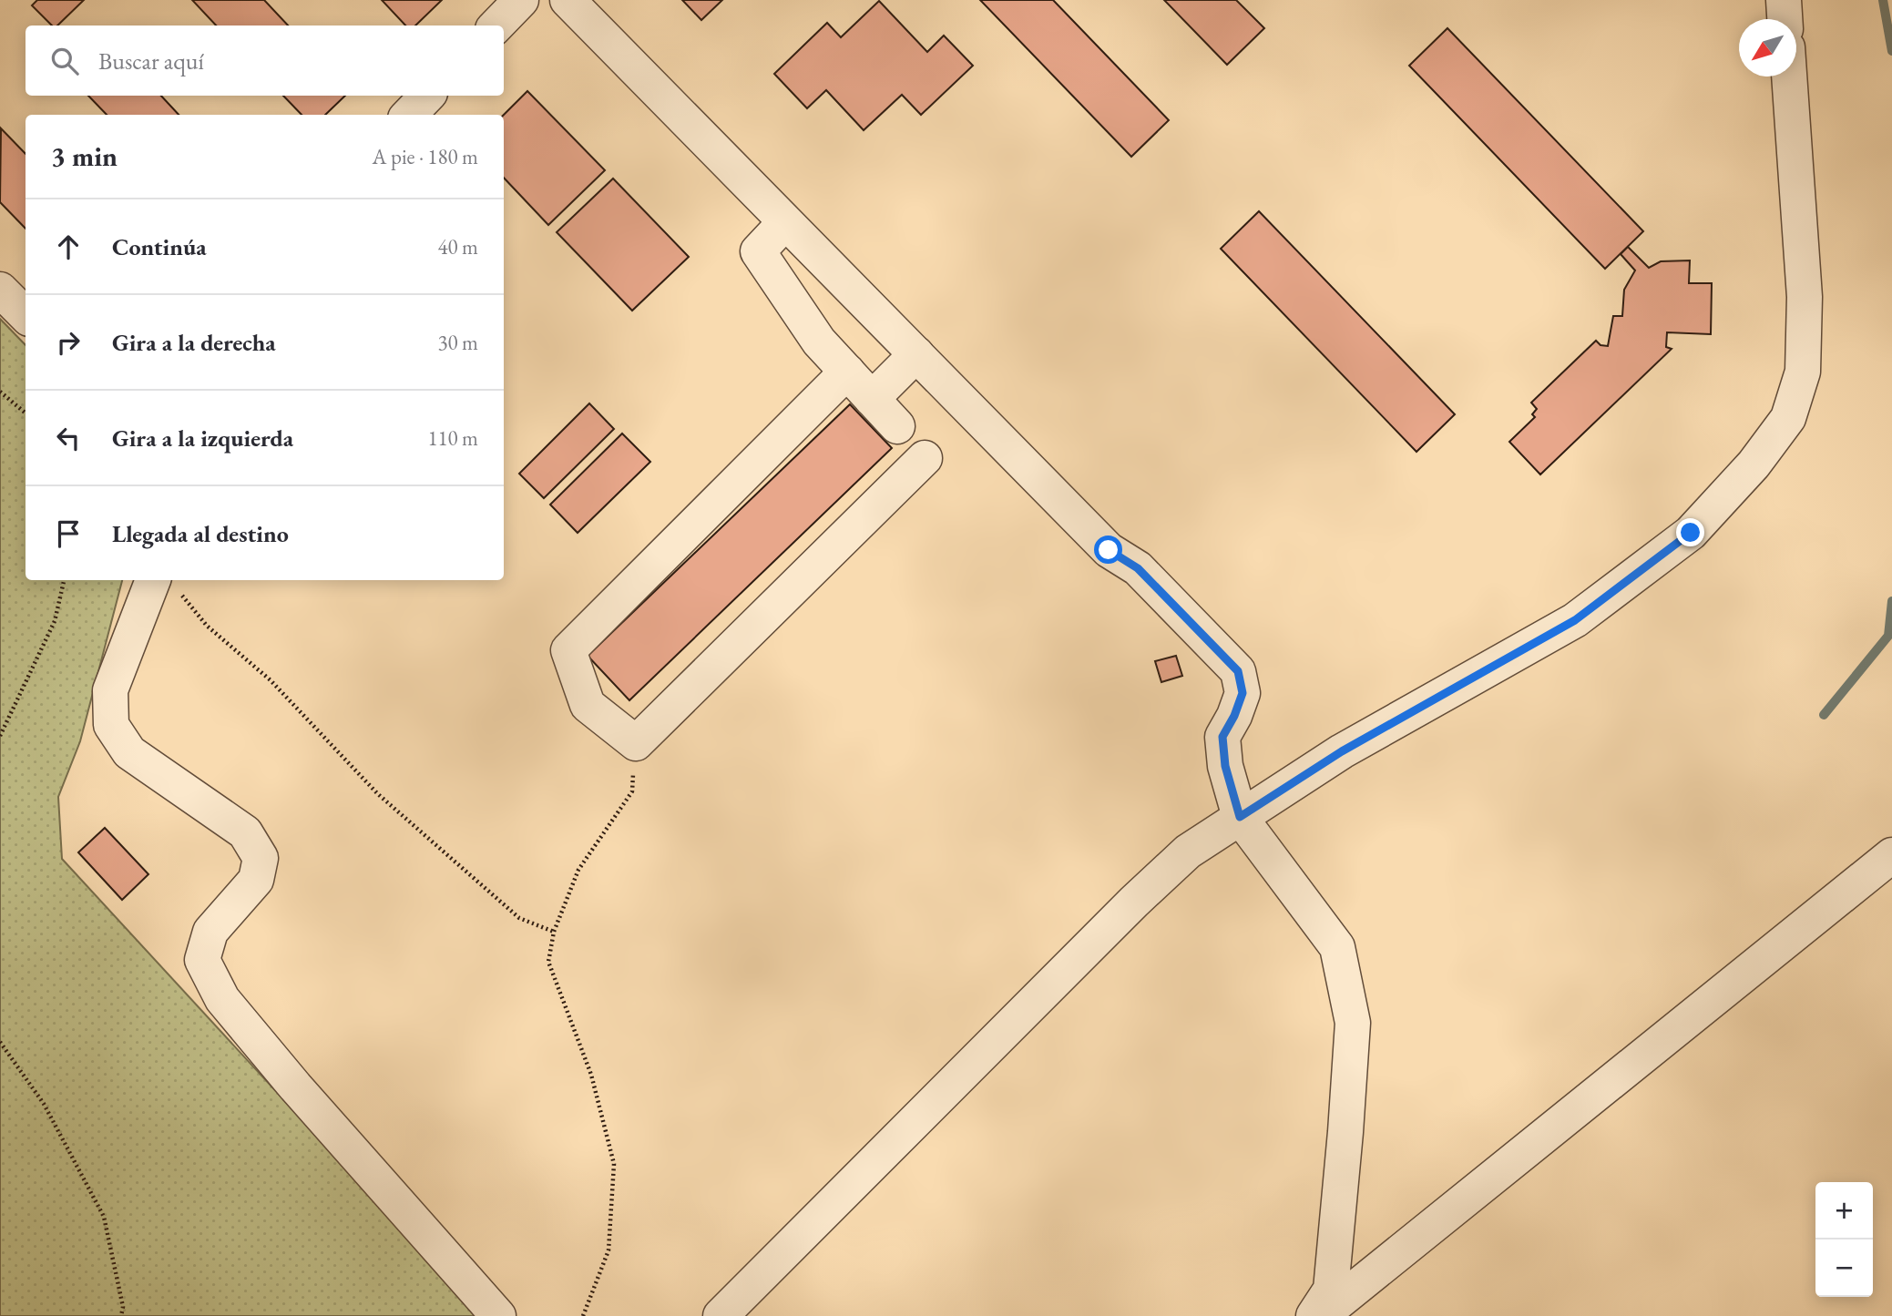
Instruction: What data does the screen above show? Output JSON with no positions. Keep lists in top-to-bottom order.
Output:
{
  "north": "bottom left",
  "page": {
    "search": "Buscar aquí",
    "heading": ["3 min", "A pie · 180 m"],
    "list": [
      ["Continúa", "40 m"],
      ["Gira a la derecha", "30 m"],
      ["Gira a la izquierda", "110 m"],
      "Llegada al destino"
    ],
    "map_buttons": ["+", "−"]
  }
}
